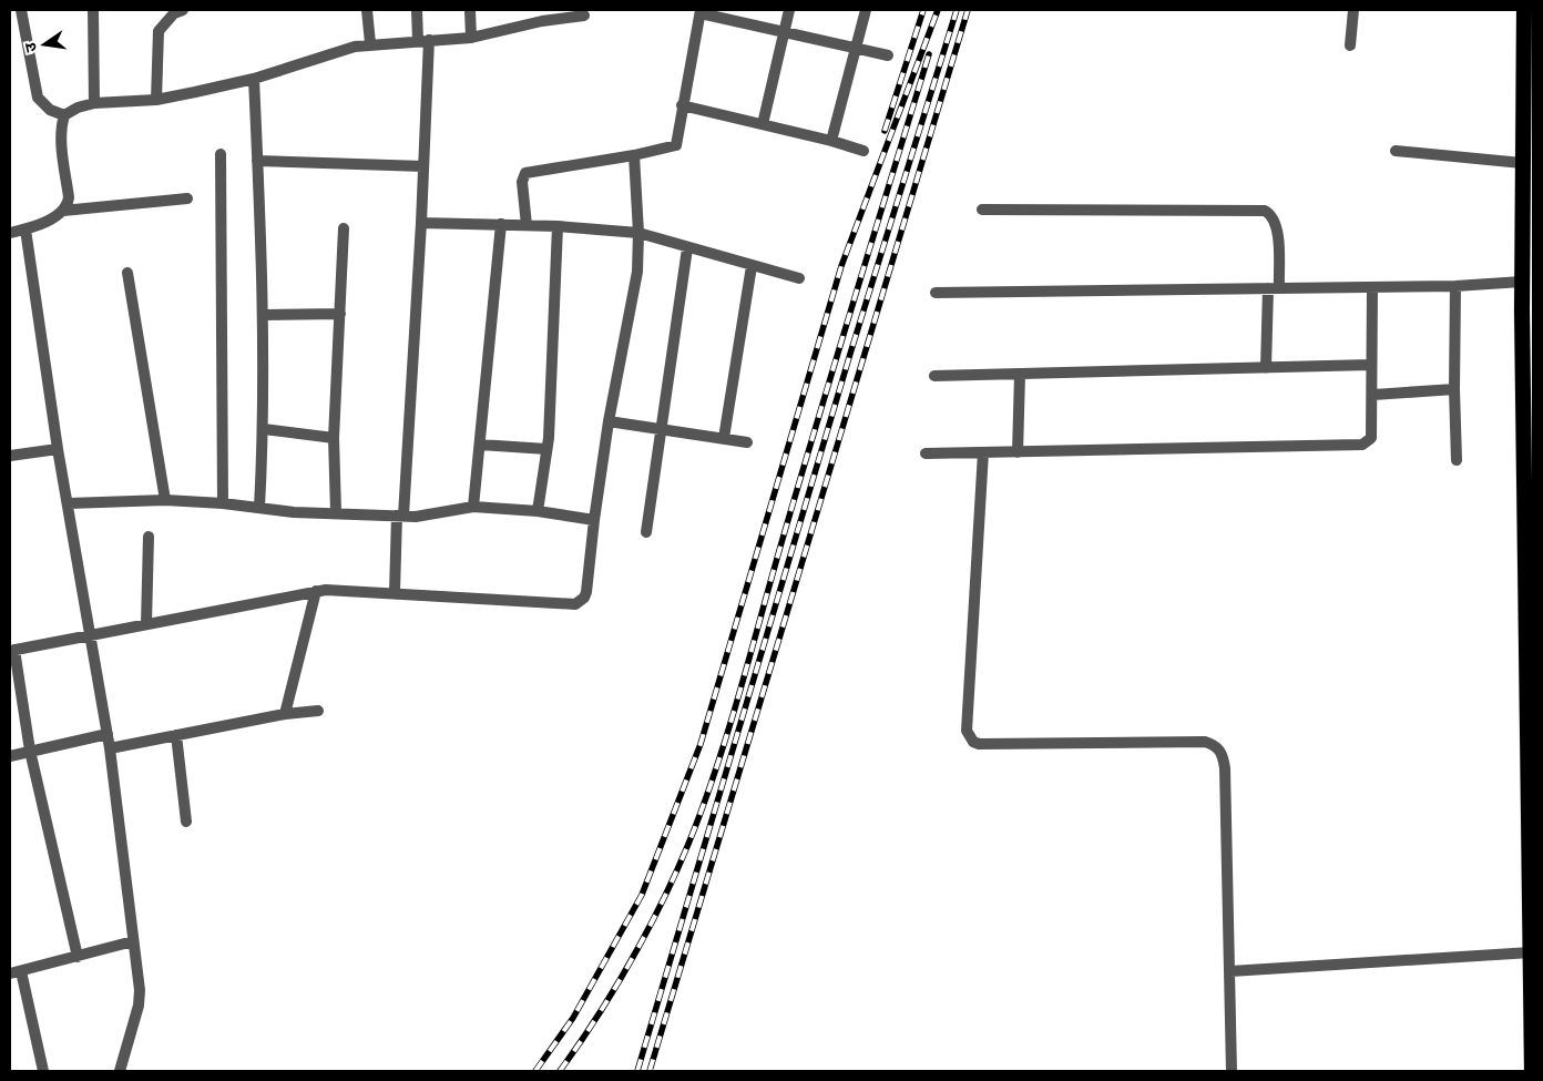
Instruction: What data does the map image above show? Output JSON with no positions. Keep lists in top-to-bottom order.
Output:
{
  "north": "left"
}
